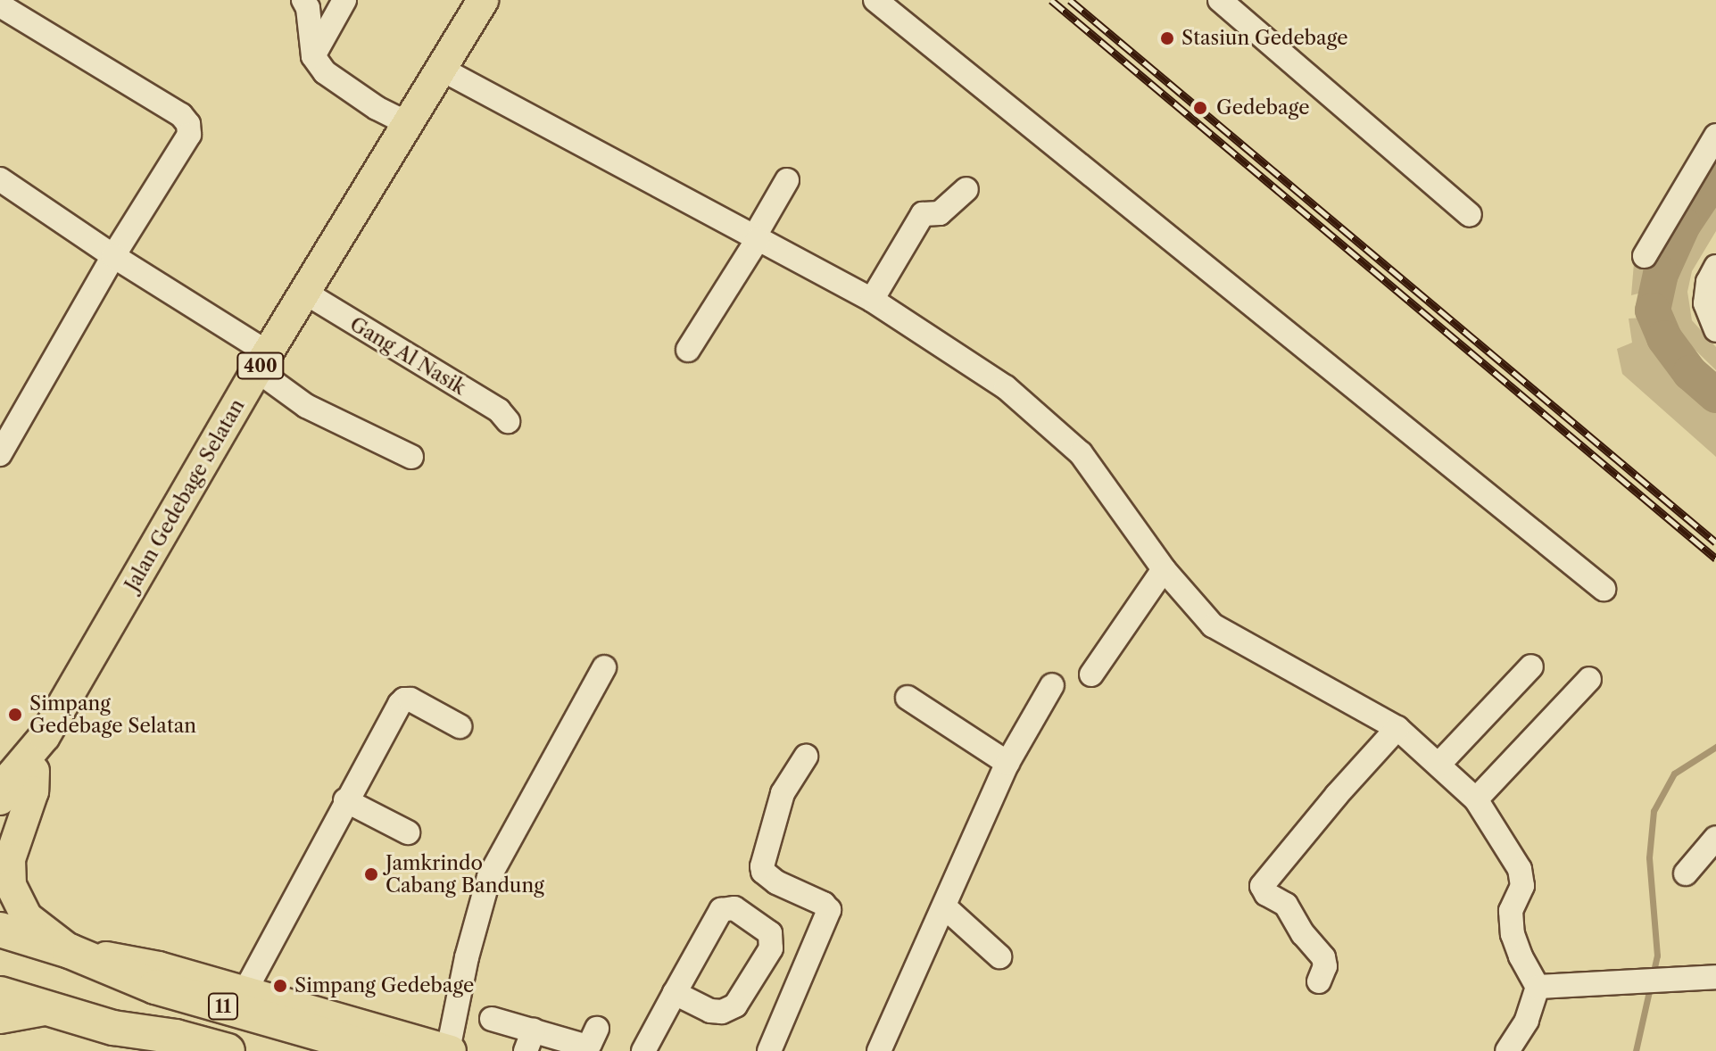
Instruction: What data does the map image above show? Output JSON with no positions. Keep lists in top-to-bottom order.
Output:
{
  "streets": {
    "highway": ["11"],
    "main road": ["400", "Jalan Gedebage Selatan"],
    "street": ["Gang Al Nasik"]
  },
  "crossings": [
    ["Gang Al Nasik", "Jalan Gedebage Selatan"]
  ],
  "places": [
    "Stasiun Gedebage",
    "Gedebage",
    "Simpang Gedebage Selatan",
    "Jamkrindo Cabang Bandung",
    "Simpang Gedebage"
  ]
}
